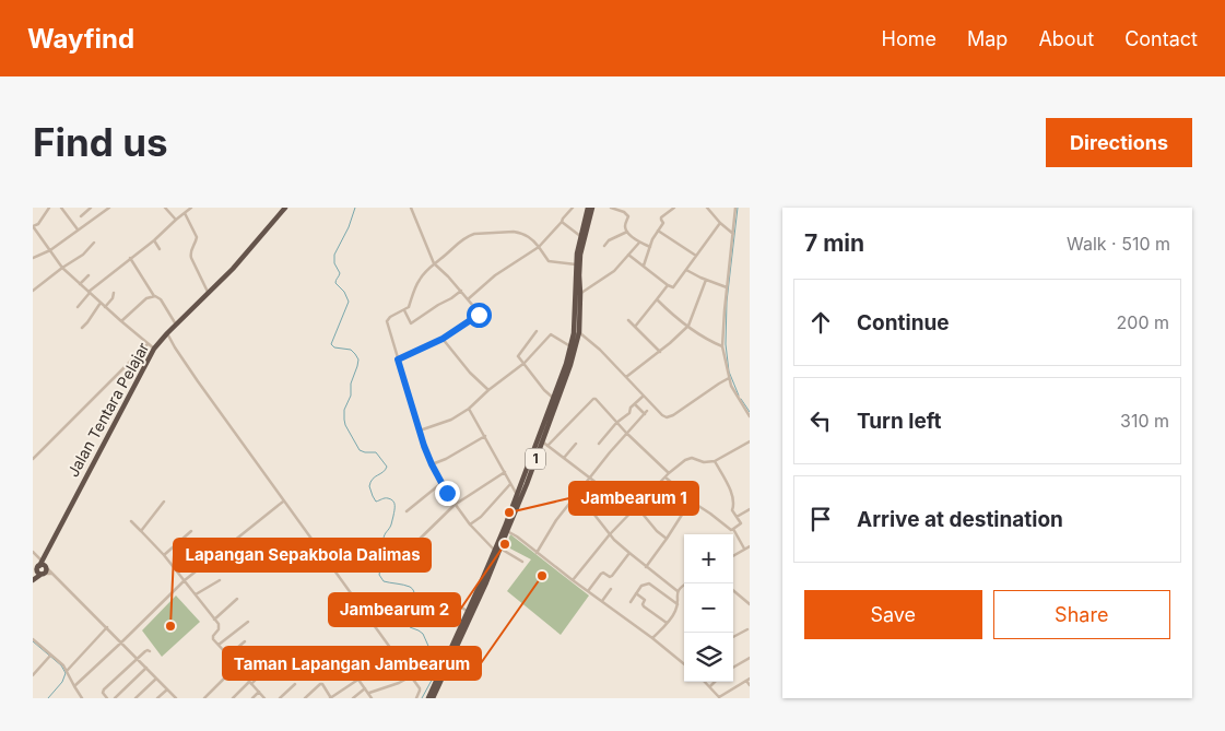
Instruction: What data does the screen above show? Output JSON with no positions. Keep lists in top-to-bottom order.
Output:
{
  "streets": {
    "highway": ["Jalan Tentara Pelajar", "1"]
  },
  "places": [
    "Jambearum 1",
    "Jambearum 2",
    "Taman Lapangan Jambearum",
    "Lapangan Sepakbola Dalimas"
  ],
  "page": {
    "header": "Wayfind",
    "nav": [
      "Home",
      "Map",
      "About",
      "Contact"
    ],
    "buttons": [
      "Directions",
      ["Save", "Share"]
    ],
    "title": "Find us",
    "heading": ["7 min", "Walk · 510 m"],
    "list": [
      ["Continue", "200 m"],
      ["Turn left", "310 m"],
      "Arrive at destination"
    ],
    "map_buttons": ["+", "−"]
  }
}
